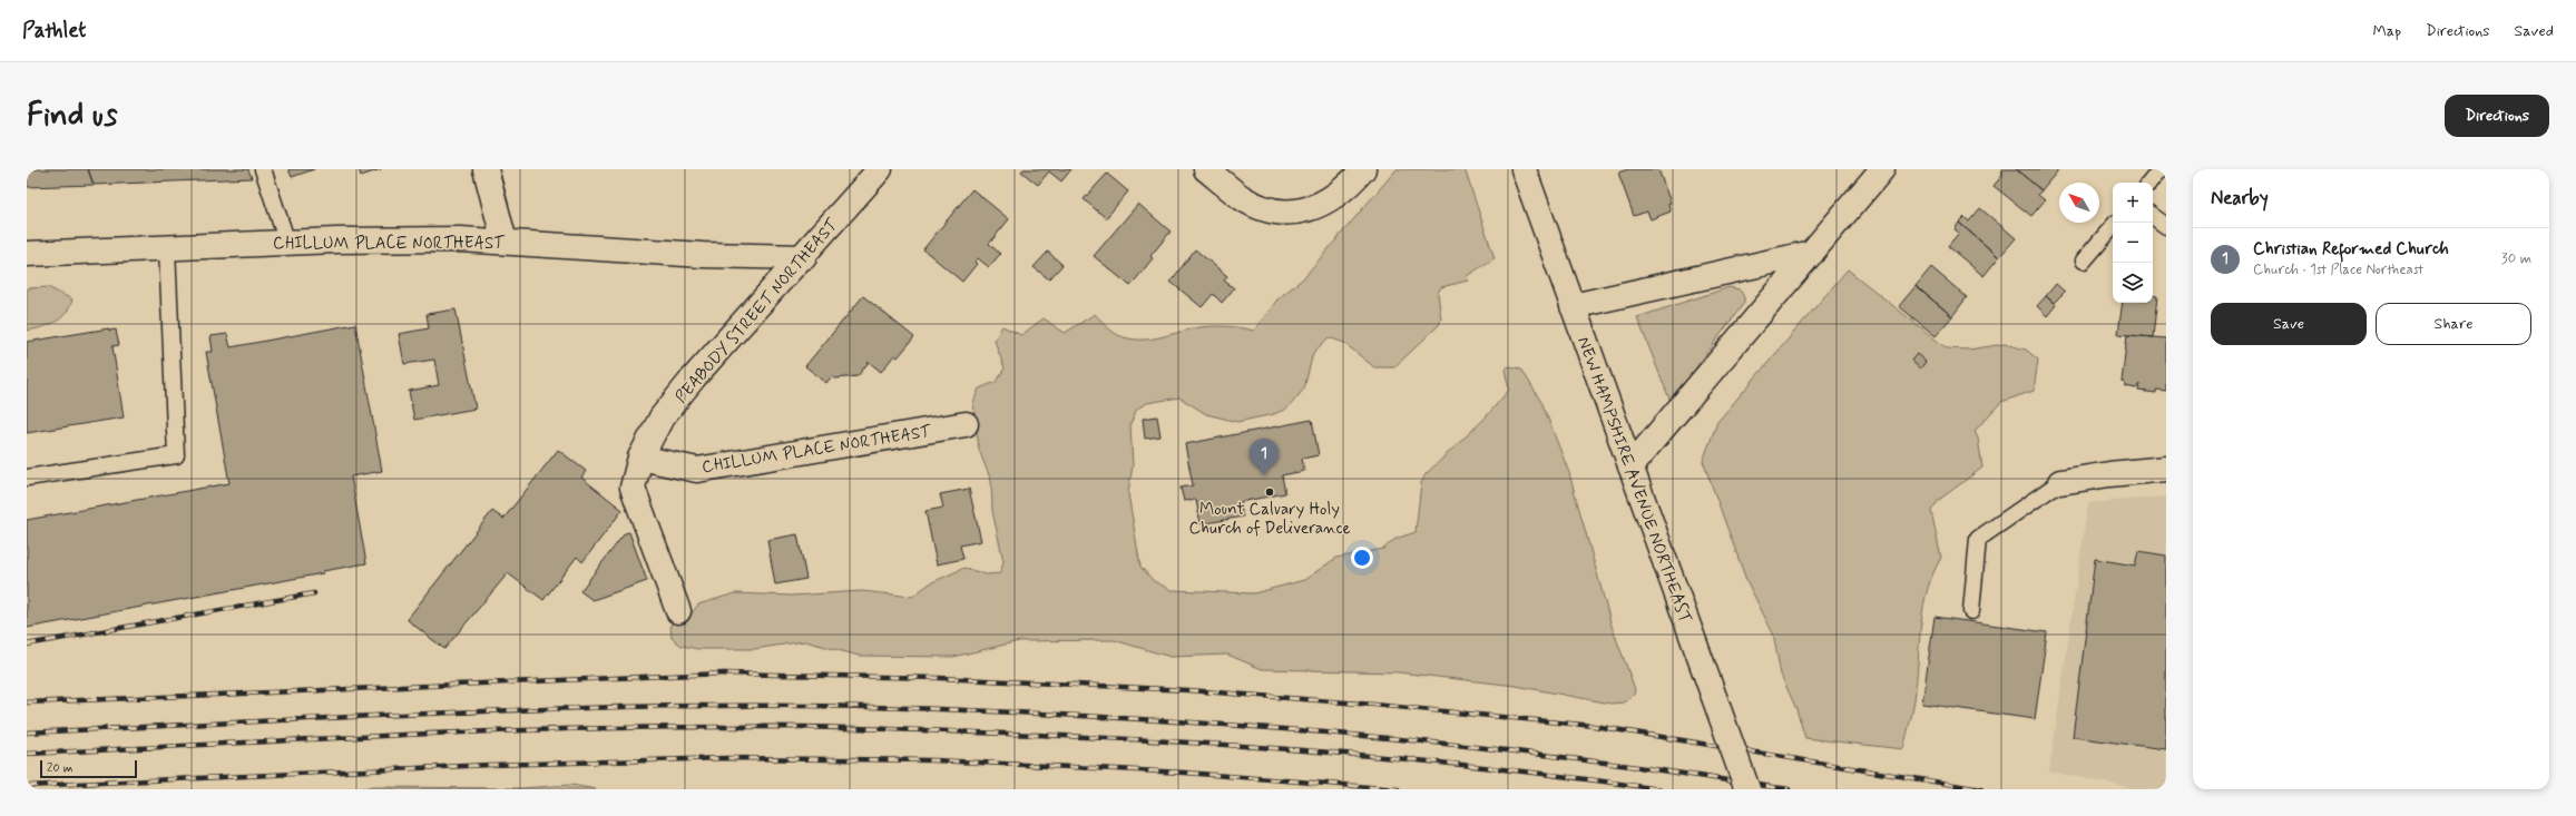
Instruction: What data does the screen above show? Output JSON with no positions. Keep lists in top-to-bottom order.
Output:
{
  "streets": {
    "street": ["CHILLUM PLACE NORTHEAST", "PEABODY STREET NORTHEAST", "NEW HAMPSHIRE AVENUE NORTHEAST"]
  },
  "crossings": [
    ["CHILLUM PLACE NORTHEAST", "PEABODY STREET NORTHEAST"]
  ],
  "places": ["Mount Calvary Holy Church of Deliverance"],
  "scale_bar": "20 m",
  "north": "top left",
  "page": {
    "header": "Pathlet",
    "nav": ["Map", "Directions", "Saved"],
    "buttons": [
      "Directions",
      ["Save", "Share"]
    ],
    "title": "Find us",
    "heading": "Nearby",
    "map_buttons": ["+", "−"],
    "list": [
      {
        "mark": "1",
        "name": "Christian Reformed Church",
        "note": "Church · 1st Place Northeast",
        "value": "30 m"
      }
    ],
    "pins": "1",
    "scale": "20 m"
  }
}
